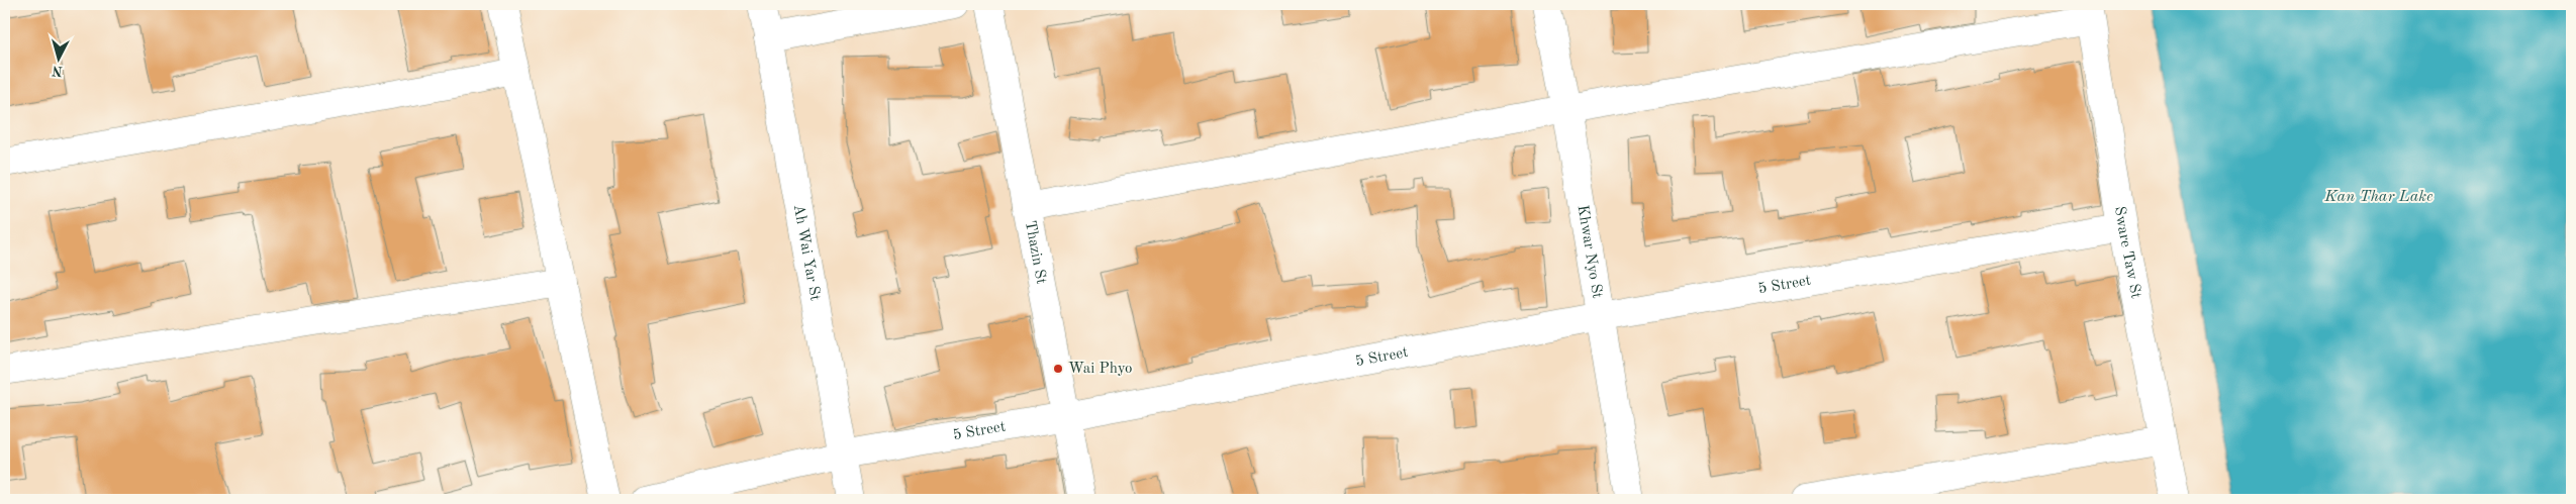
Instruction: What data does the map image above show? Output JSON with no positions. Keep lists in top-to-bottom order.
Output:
{
  "streets": {
    "street": [
      "Ah Wai Yar St",
      "Thazin St",
      "Khwar Nyo St",
      "Sware Taw St",
      "5 Street"
    ]
  },
  "crossings": [
    ["Ah Wai Yar St", "5 Street"],
    ["Thazin St", "5 Street"],
    ["Khwar Nyo St", "5 Street"],
    ["Sware Taw St", "5 Street"]
  ],
  "water": ["Kan Thar Lake"],
  "places": ["Wai Phyo"],
  "north": "bottom"
}
